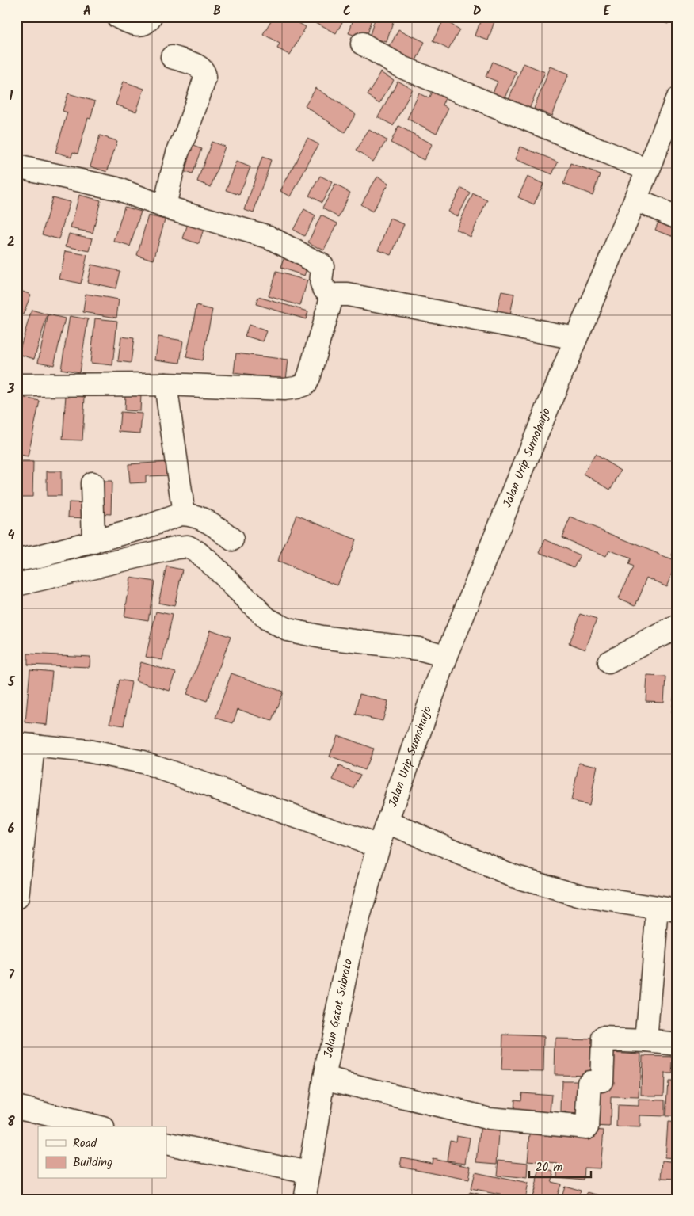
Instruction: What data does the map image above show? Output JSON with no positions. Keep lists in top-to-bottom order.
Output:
{
  "streets": {
    "street": ["Jalan Urip Sumoharjo", "Jalan Gatot Subroto"]
  },
  "crossings": [
    ["Jalan Urip Sumoharjo", "Jalan Gatot Subroto"]
  ],
  "legend": ["Road", "Building"],
  "scale_bar": "20 m",
  "grid": {
    "columns": [
      "A",
      "B",
      "C",
      "D",
      "E"
    ],
    "rows": [
      "1",
      "2",
      "3",
      "4",
      "5",
      "6",
      "7",
      "8"
    ]
  }
}
